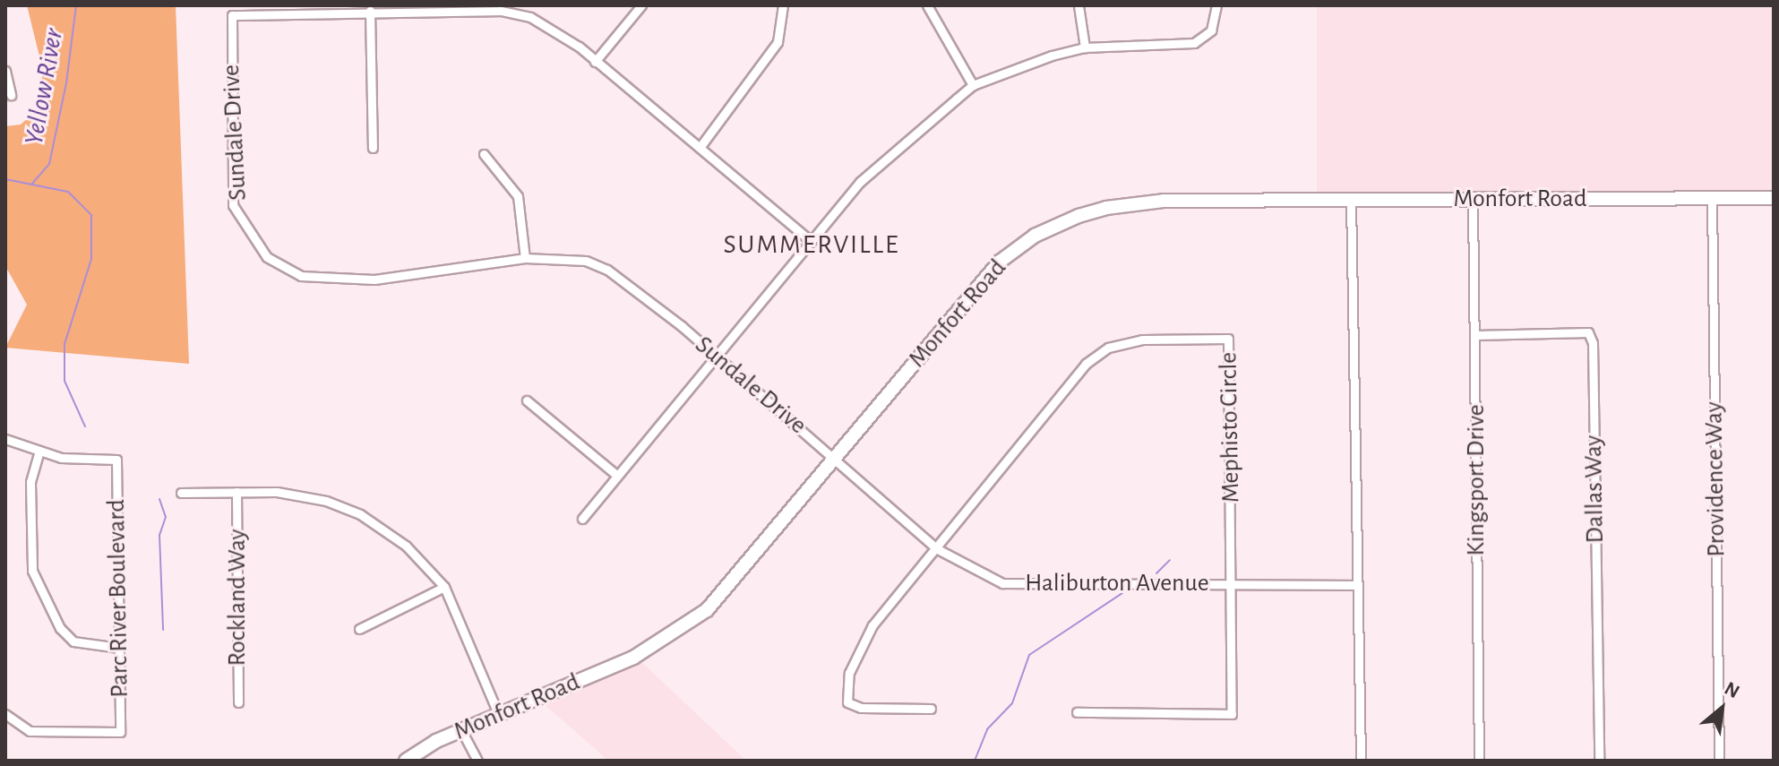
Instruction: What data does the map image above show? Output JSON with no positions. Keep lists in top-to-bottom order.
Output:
{
  "streets": {
    "street": [
      "Sundale Drive",
      "Monfort Road",
      "Mephisto Circle",
      "Providence Way",
      "Kingsport Drive",
      "Dallas Way",
      "Haliburton Avenue",
      "Rockland Way",
      "Parc River Boulevard"
    ]
  },
  "crossings": [
    ["Sundale Drive", "Monfort Road"],
    ["Sundale Drive", "Haliburton Avenue"],
    ["Monfort Road", "Providence Way"],
    ["Monfort Road", "Kingsport Drive"],
    ["Monfort Road", "Haliburton Avenue"],
    ["Mephisto Circle", "Haliburton Avenue"],
    ["Kingsport Drive", "Dallas Way"]
  ],
  "districts": ["SUMMERVILLE"],
  "water": ["Yellow River"],
  "north": "top right"
}
